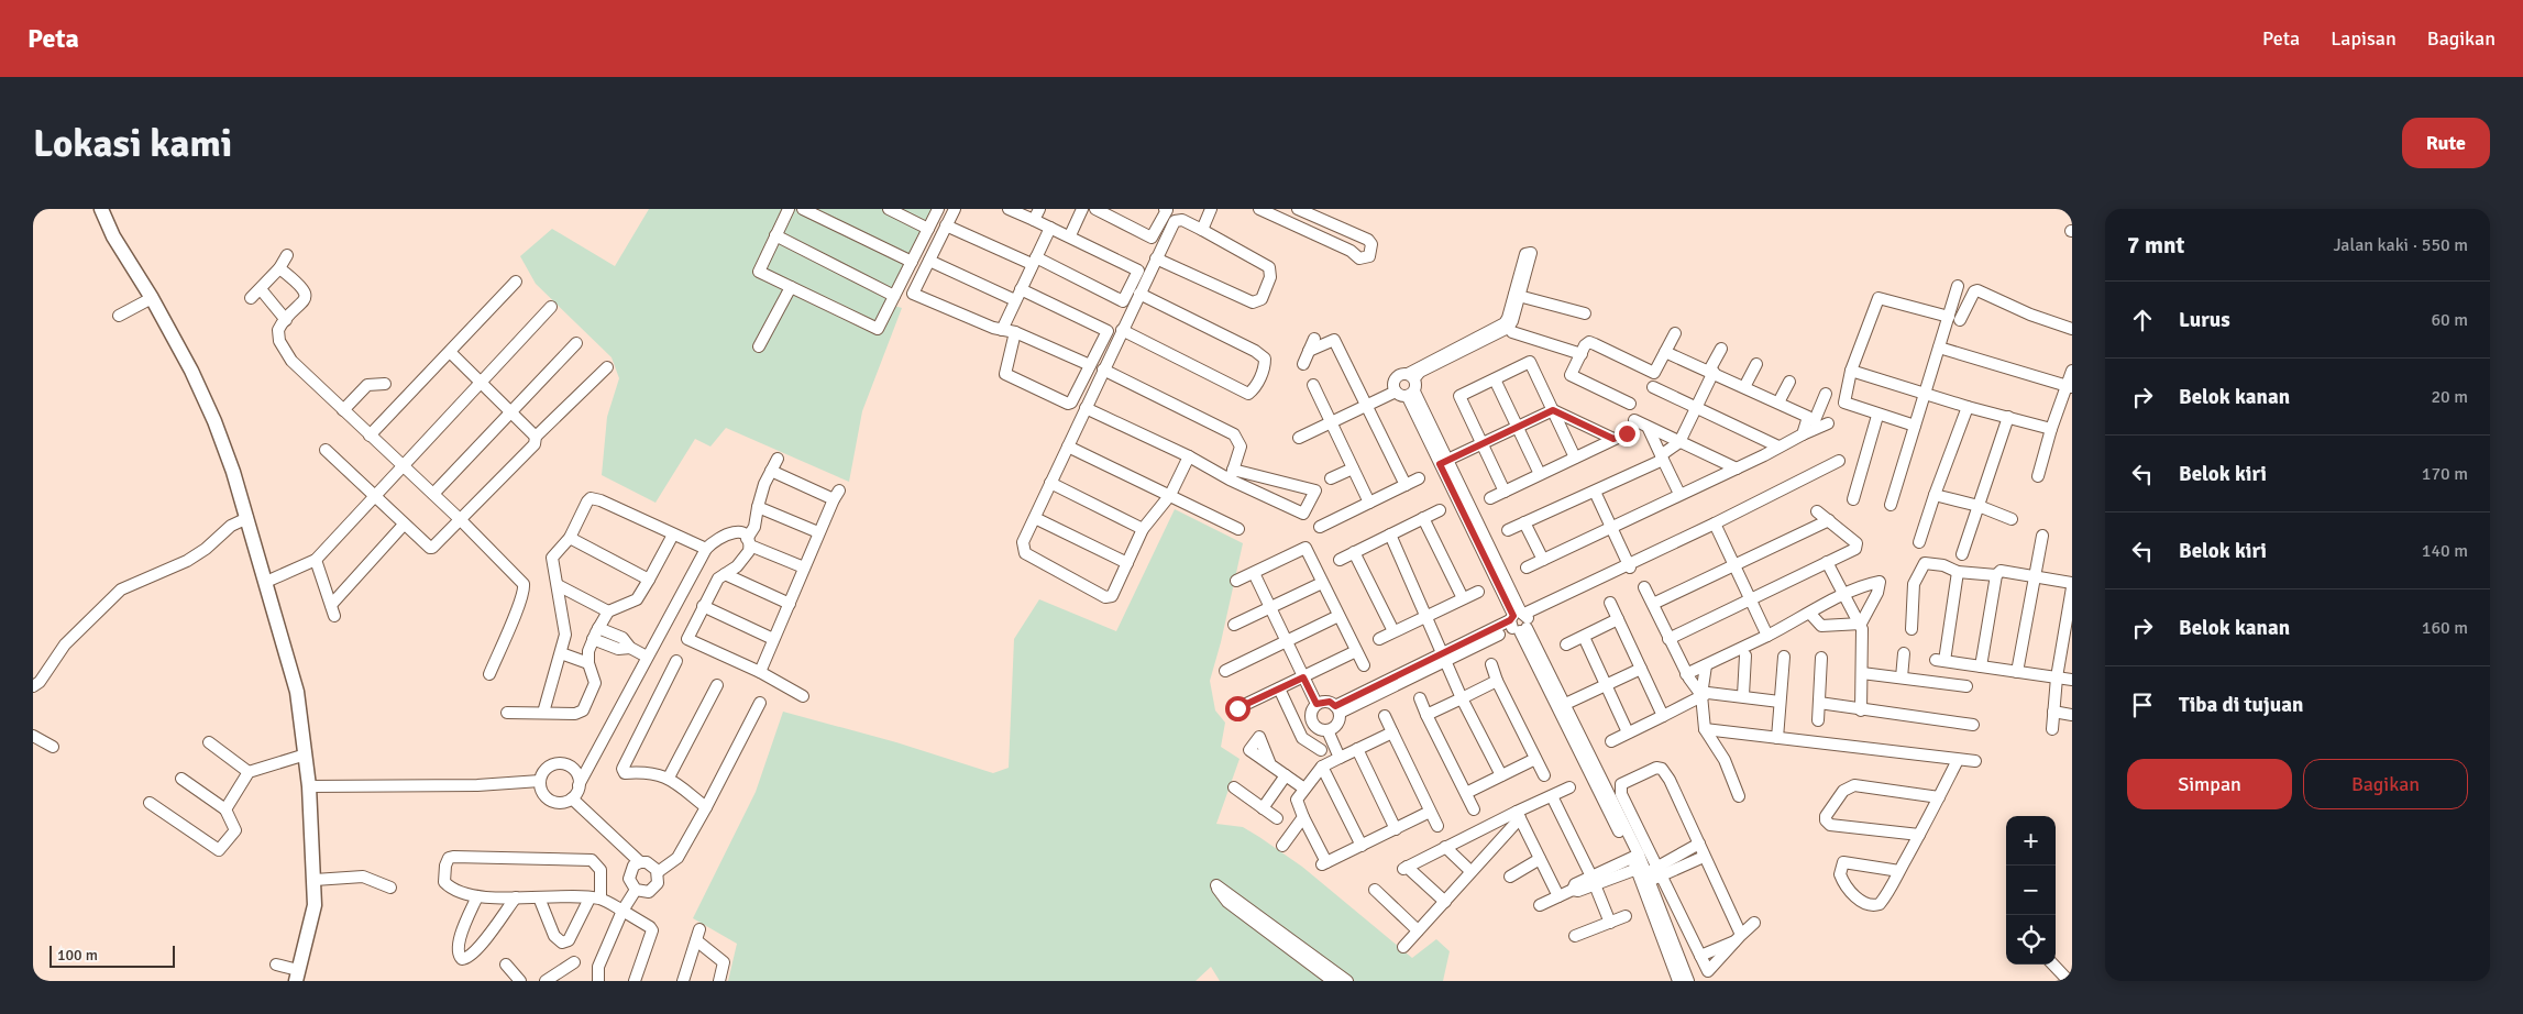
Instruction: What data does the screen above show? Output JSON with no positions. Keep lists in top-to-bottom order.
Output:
{
  "scale_bar": "100 m",
  "page": {
    "header": "Peta",
    "nav": ["Peta", "Lapisan", "Bagikan"],
    "buttons": [
      "Rute",
      ["Simpan", "Bagikan"]
    ],
    "title": "Lokasi kami",
    "heading": ["7 mnt", "Jalan kaki · 550 m"],
    "list": [
      ["Lurus", "60 m"],
      ["Belok kanan", "20 m"],
      ["Belok kiri", "170 m"],
      ["Belok kiri", "140 m"],
      ["Belok kanan", "160 m"],
      "Tiba di tujuan"
    ],
    "map_buttons": ["+", "−"],
    "scale": "100 m"
  }
}
